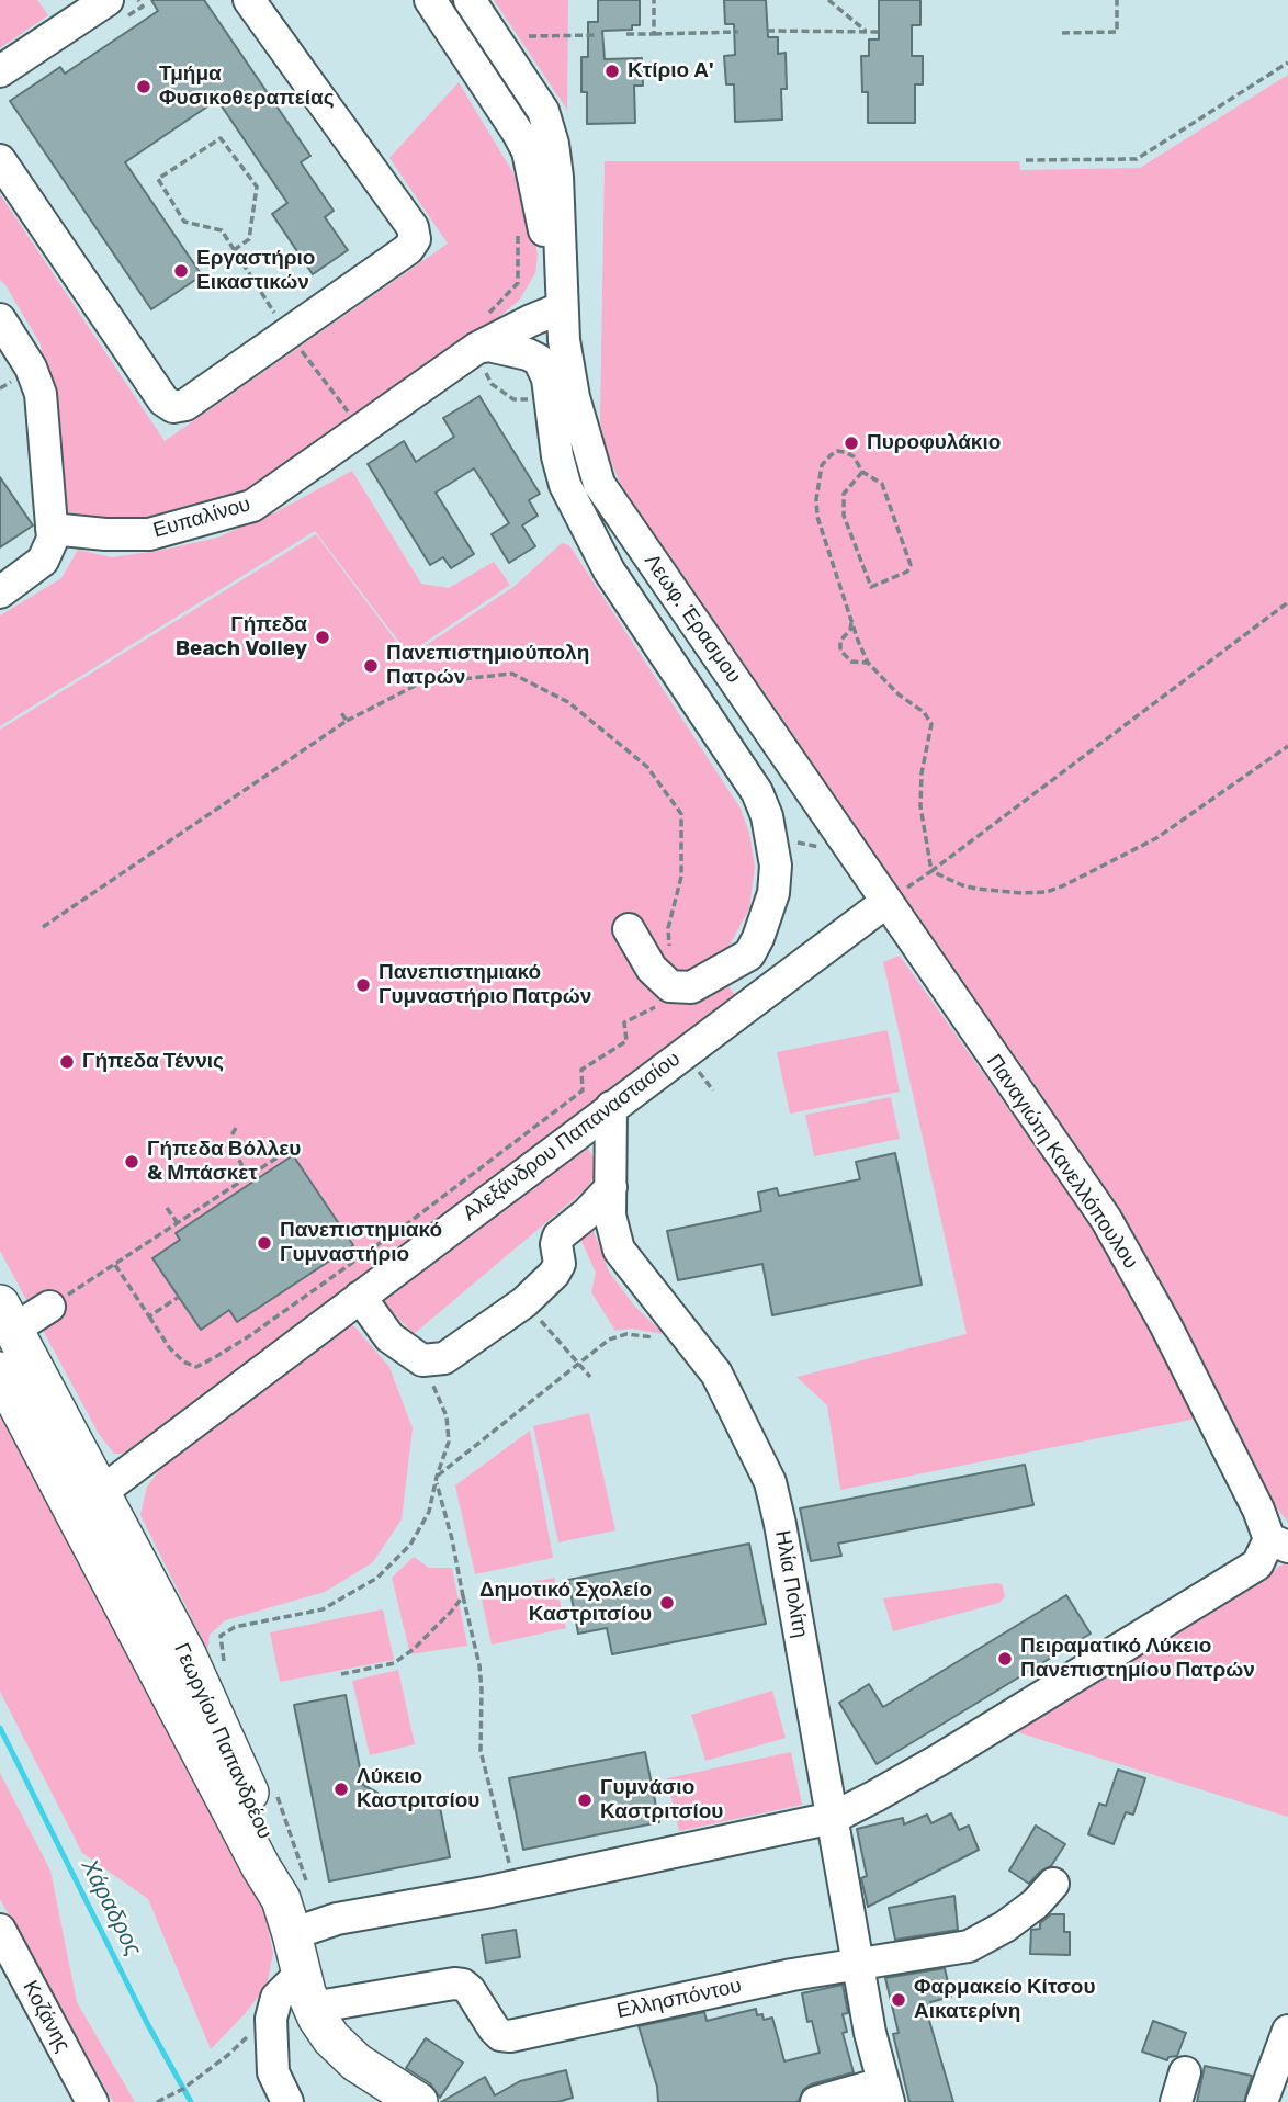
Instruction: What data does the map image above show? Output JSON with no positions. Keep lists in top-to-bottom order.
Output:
{
  "streets": {
    "main road": ["Γεωργίου Παπανδρέου"],
    "street": [
      "Ευπαλίνου",
      "Λεωφ. Έρασμου",
      "Αλεξάνδρου Παπαναστασίου",
      "Παναγιώτη Κανελλόπουλου",
      "Ηλία Πολίτη",
      "Ελλησπόντου",
      "Κοζάνης"
    ]
  },
  "crossings": [
    ["Ευπαλίνου", "Λεωφ. Έρασμου"],
    ["Λεωφ. Έρασμου", "Αλεξάνδρου Παπαναστασίου"],
    ["Λεωφ. Έρασμου", "Παναγιώτη Κανελλόπουλου"],
    ["Αλεξάνδρου Παπαναστασίου", "Παναγιώτη Κανελλόπουλου"],
    ["Αλεξάνδρου Παπαναστασίου", "Ηλία Πολίτη"],
    ["Αλεξάνδρου Παπαναστασίου", "Γεωργίου Παπανδρέου"],
    ["Ηλία Πολίτη", "Ελλησπόντου"],
    ["Γεωργίου Παπανδρέου", "Ελλησπόντου"]
  ],
  "water": ["Χάραδρος"],
  "places": [
    "Κτίριο Α'",
    "Τμήμα Φυσικοθεραπείας",
    "Εργαστήριο Εικαστικών",
    "Πυροφυλάκιο",
    "Γήπεδα Beach Volley",
    "Πανεπιστημιούπολη Πατρών",
    "Πανεπιστημιακό Γυμναστήριο Πατρών",
    "Γήπεδα Τέννις",
    "Γήπεδα Βόλλευ & Μπάσκετ",
    "Πανεπιστημιακό Γυμναστήριο",
    "Δημοτικό Σχολείο Καστριτσίου",
    "Πειραματικό Λύκειο Πανεπιστημίου Πατρών",
    "Λύκειο Καστριτσίου",
    "Γυμνάσιο Καστριτσίου",
    "Φαρμακείο Κίτσου Αικατερίνη"
  ]
}
